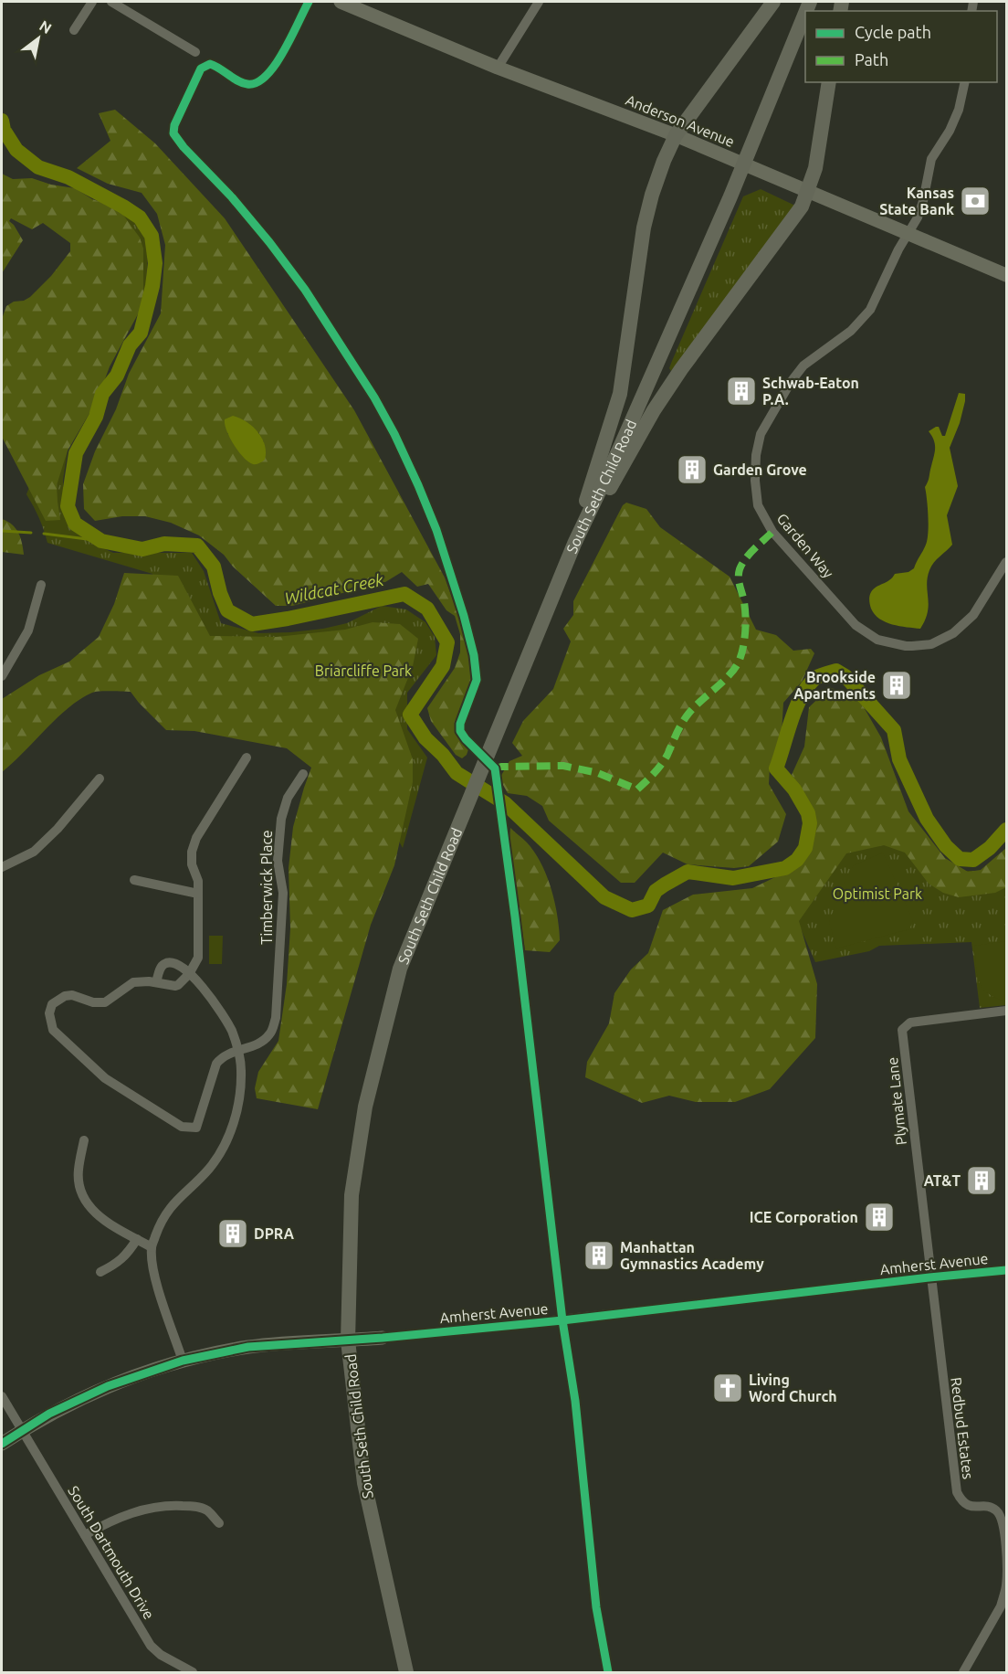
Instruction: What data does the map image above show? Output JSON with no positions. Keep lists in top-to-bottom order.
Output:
{
  "streets": {
    "main road": ["Anderson Avenue", "South Seth Child Road", "Amherst Avenue"],
    "street": [
      "Garden Way",
      "Timberwick Place",
      "Plymate Lane",
      "Redbud Estates",
      "South Dartmouth Drive"
    ]
  },
  "crossings": [
    ["Anderson Avenue", "Garden Way"],
    ["South Seth Child Road", "Amherst Avenue"],
    ["Plymate Lane", "Amherst Avenue"],
    ["Plymate Lane", "Redbud Estates"],
    ["Amherst Avenue", "Redbud Estates"],
    ["Amherst Avenue", "South Dartmouth Drive"]
  ],
  "water": ["Wildcat Creek"],
  "parks": ["Briarcliffe Park", "Optimist Park"],
  "places": {
    "bank": ["Kansas State Bank"],
    "building": [
      "Schwab-Eaton P.A.",
      "Garden Grove",
      "Brookside Apartments",
      "AT&T",
      "ICE Corporation",
      "DPRA",
      "Manhattan Gymnastics Academy"
    ],
    "church": ["Living Word Church"]
  },
  "legend": ["Cycle path", "Path"],
  "north": "top right"
}
